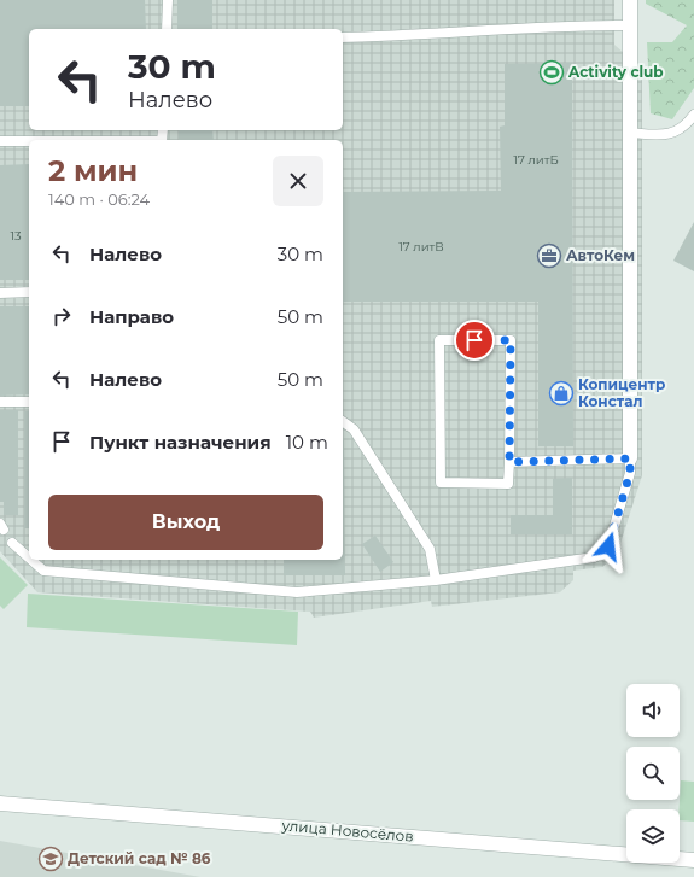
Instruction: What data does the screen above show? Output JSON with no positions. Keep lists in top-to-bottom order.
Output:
{
  "streets": {
    "street": ["улица Новосёлов"]
  },
  "places": {
    "sports": ["Activity club"],
    "office": ["АвтоКем"],
    "shop": ["Копицентр Констал"],
    "school or university": ["Детский сад № 86"]
  },
  "house_numbers": ["17 литБ", "13", "17 литВ"],
  "page": {
    "turn": ["30 m", "Налево"],
    "heading": ["2 мин", "140 m · 06:24"],
    "list": [
      {
        "name": "Налево",
        "value": "30 m"
      },
      {
        "name": "Направо",
        "value": "50 m"
      },
      {
        "name": "Налево",
        "value": "50 m"
      },
      {
        "name": "Пункт назначения",
        "value": "10 m"
      }
    ],
    "buttons": "Выход"
  }
}
